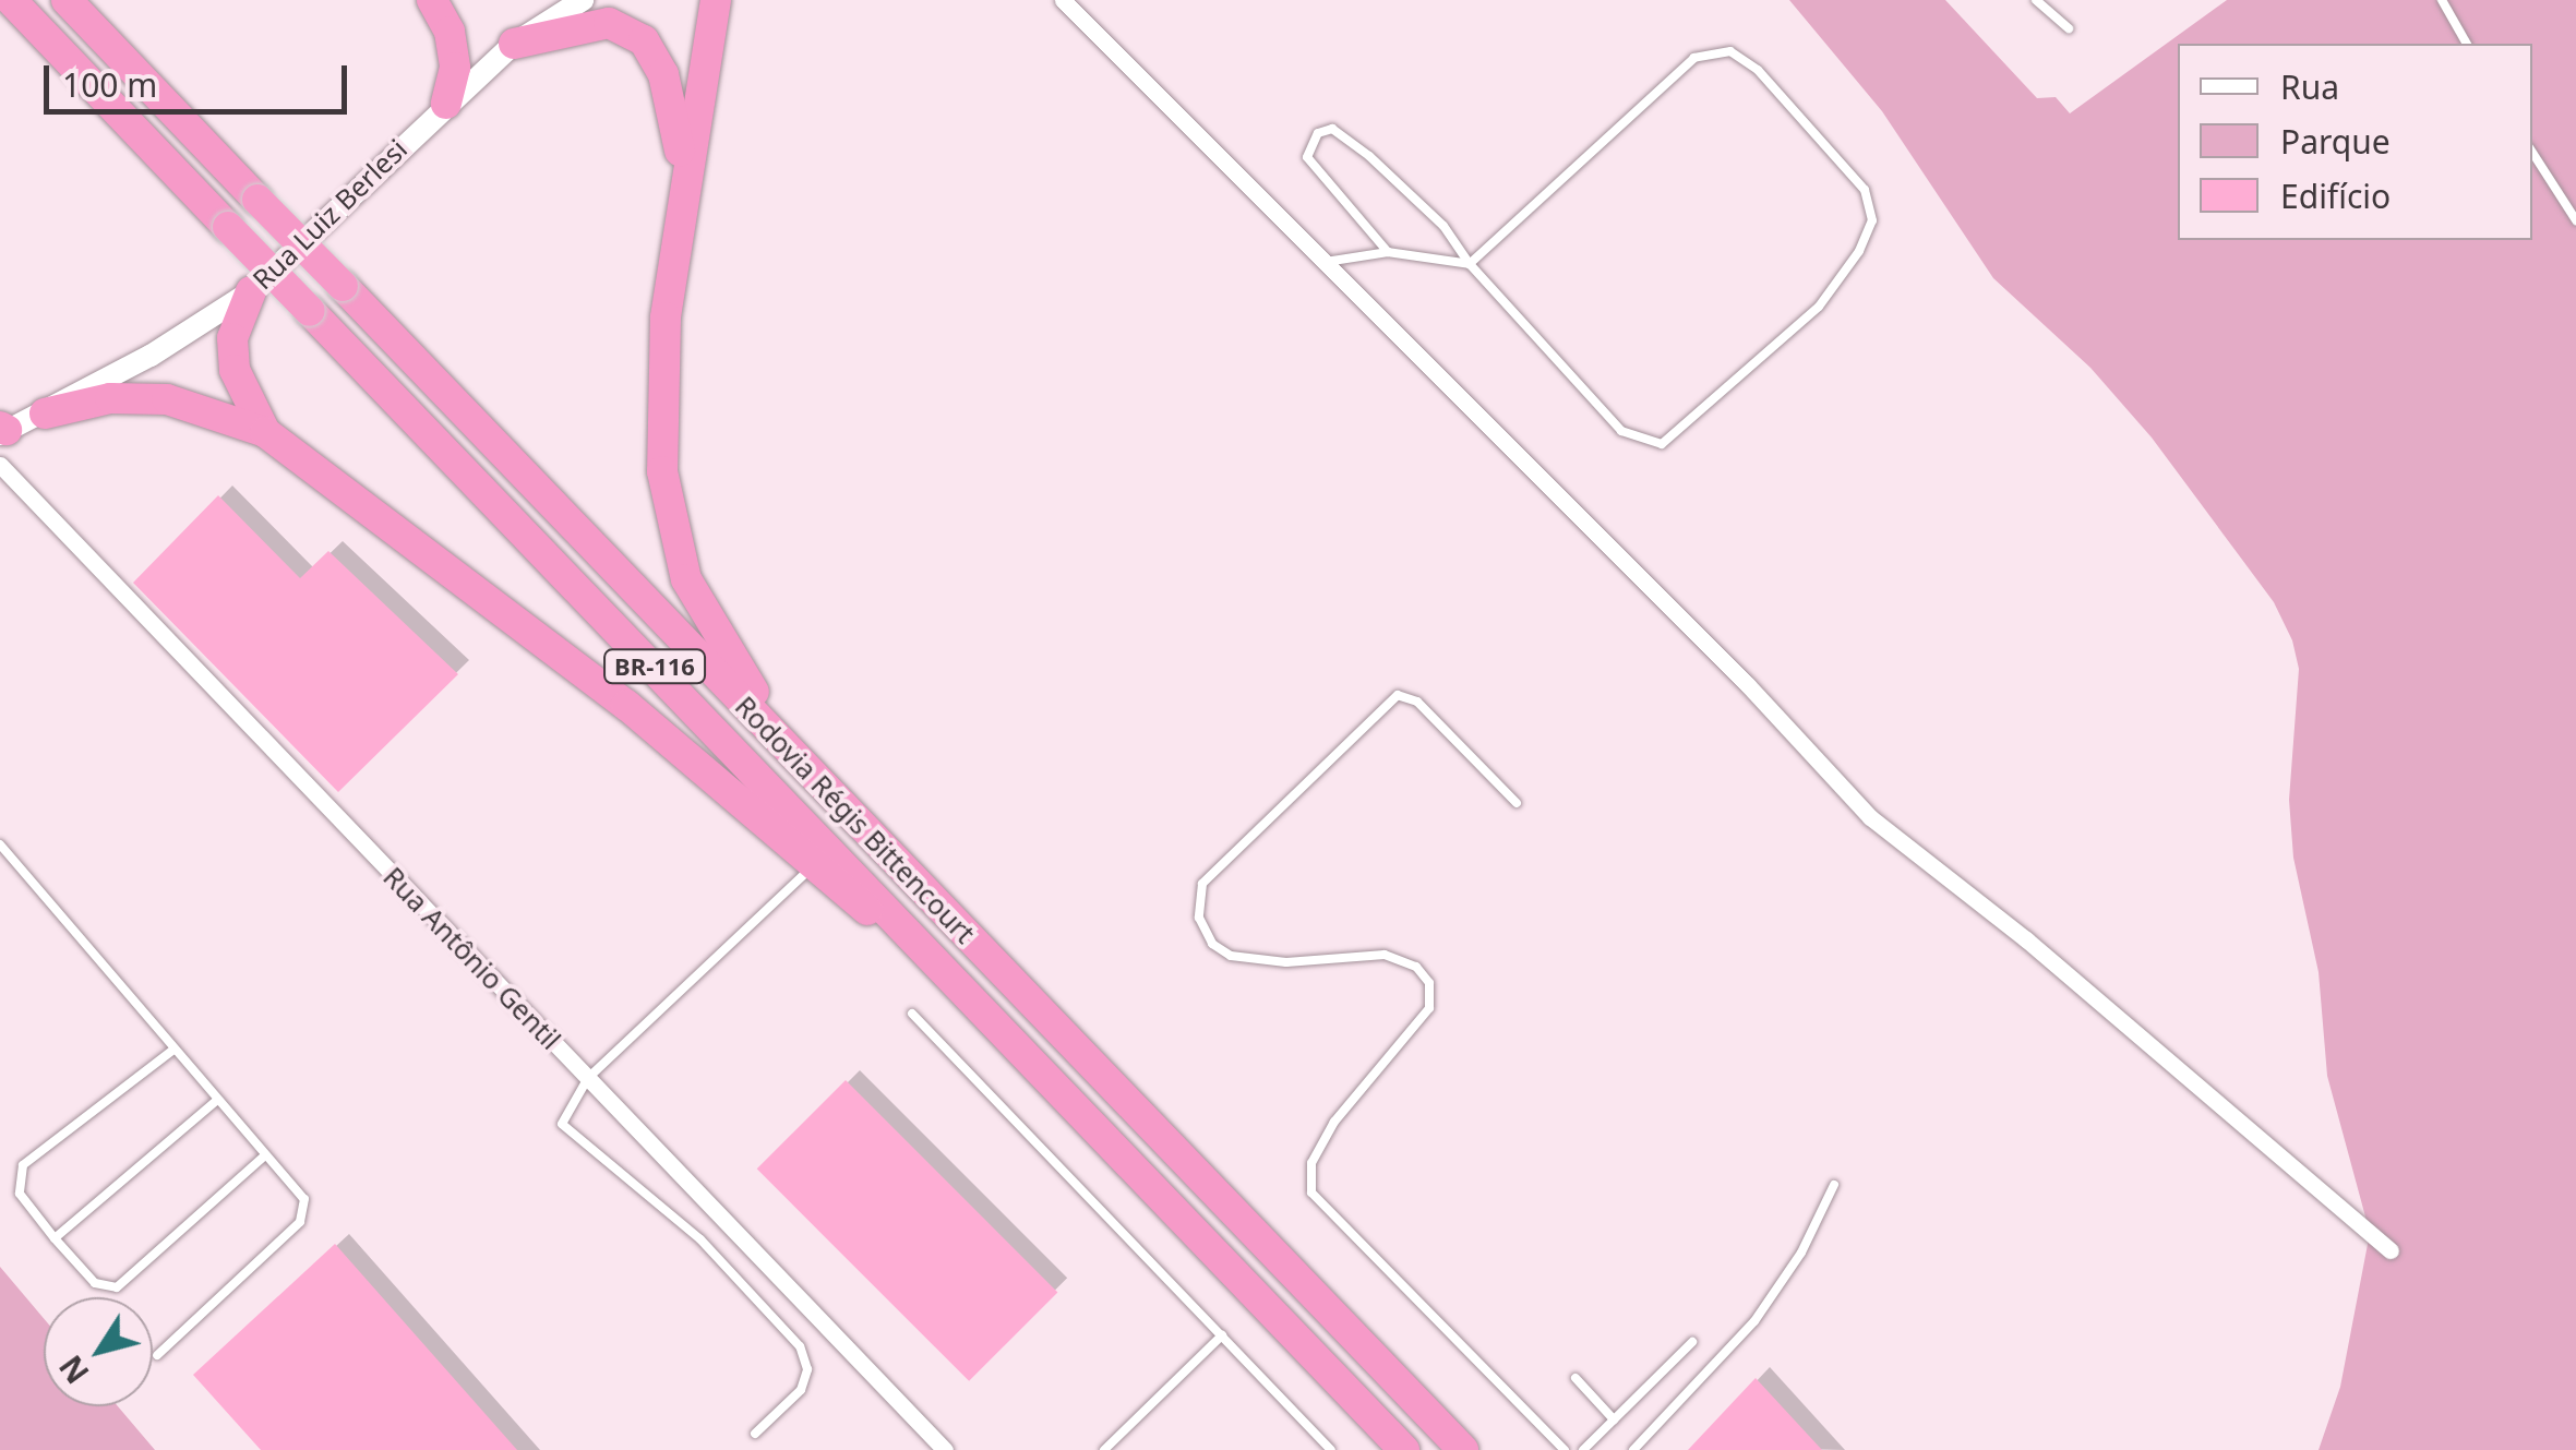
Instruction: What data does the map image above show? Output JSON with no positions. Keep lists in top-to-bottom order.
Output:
{
  "streets": {
    "highway": ["BR-116", "Rodovia Régis Bittencourt"],
    "street": ["Rua Luiz Berlesi", "Rua Antônio Gentil"]
  },
  "legend": ["Rua", "Parque", "Edifício"],
  "scale_bar": "100 m",
  "north": "bottom left"
}
